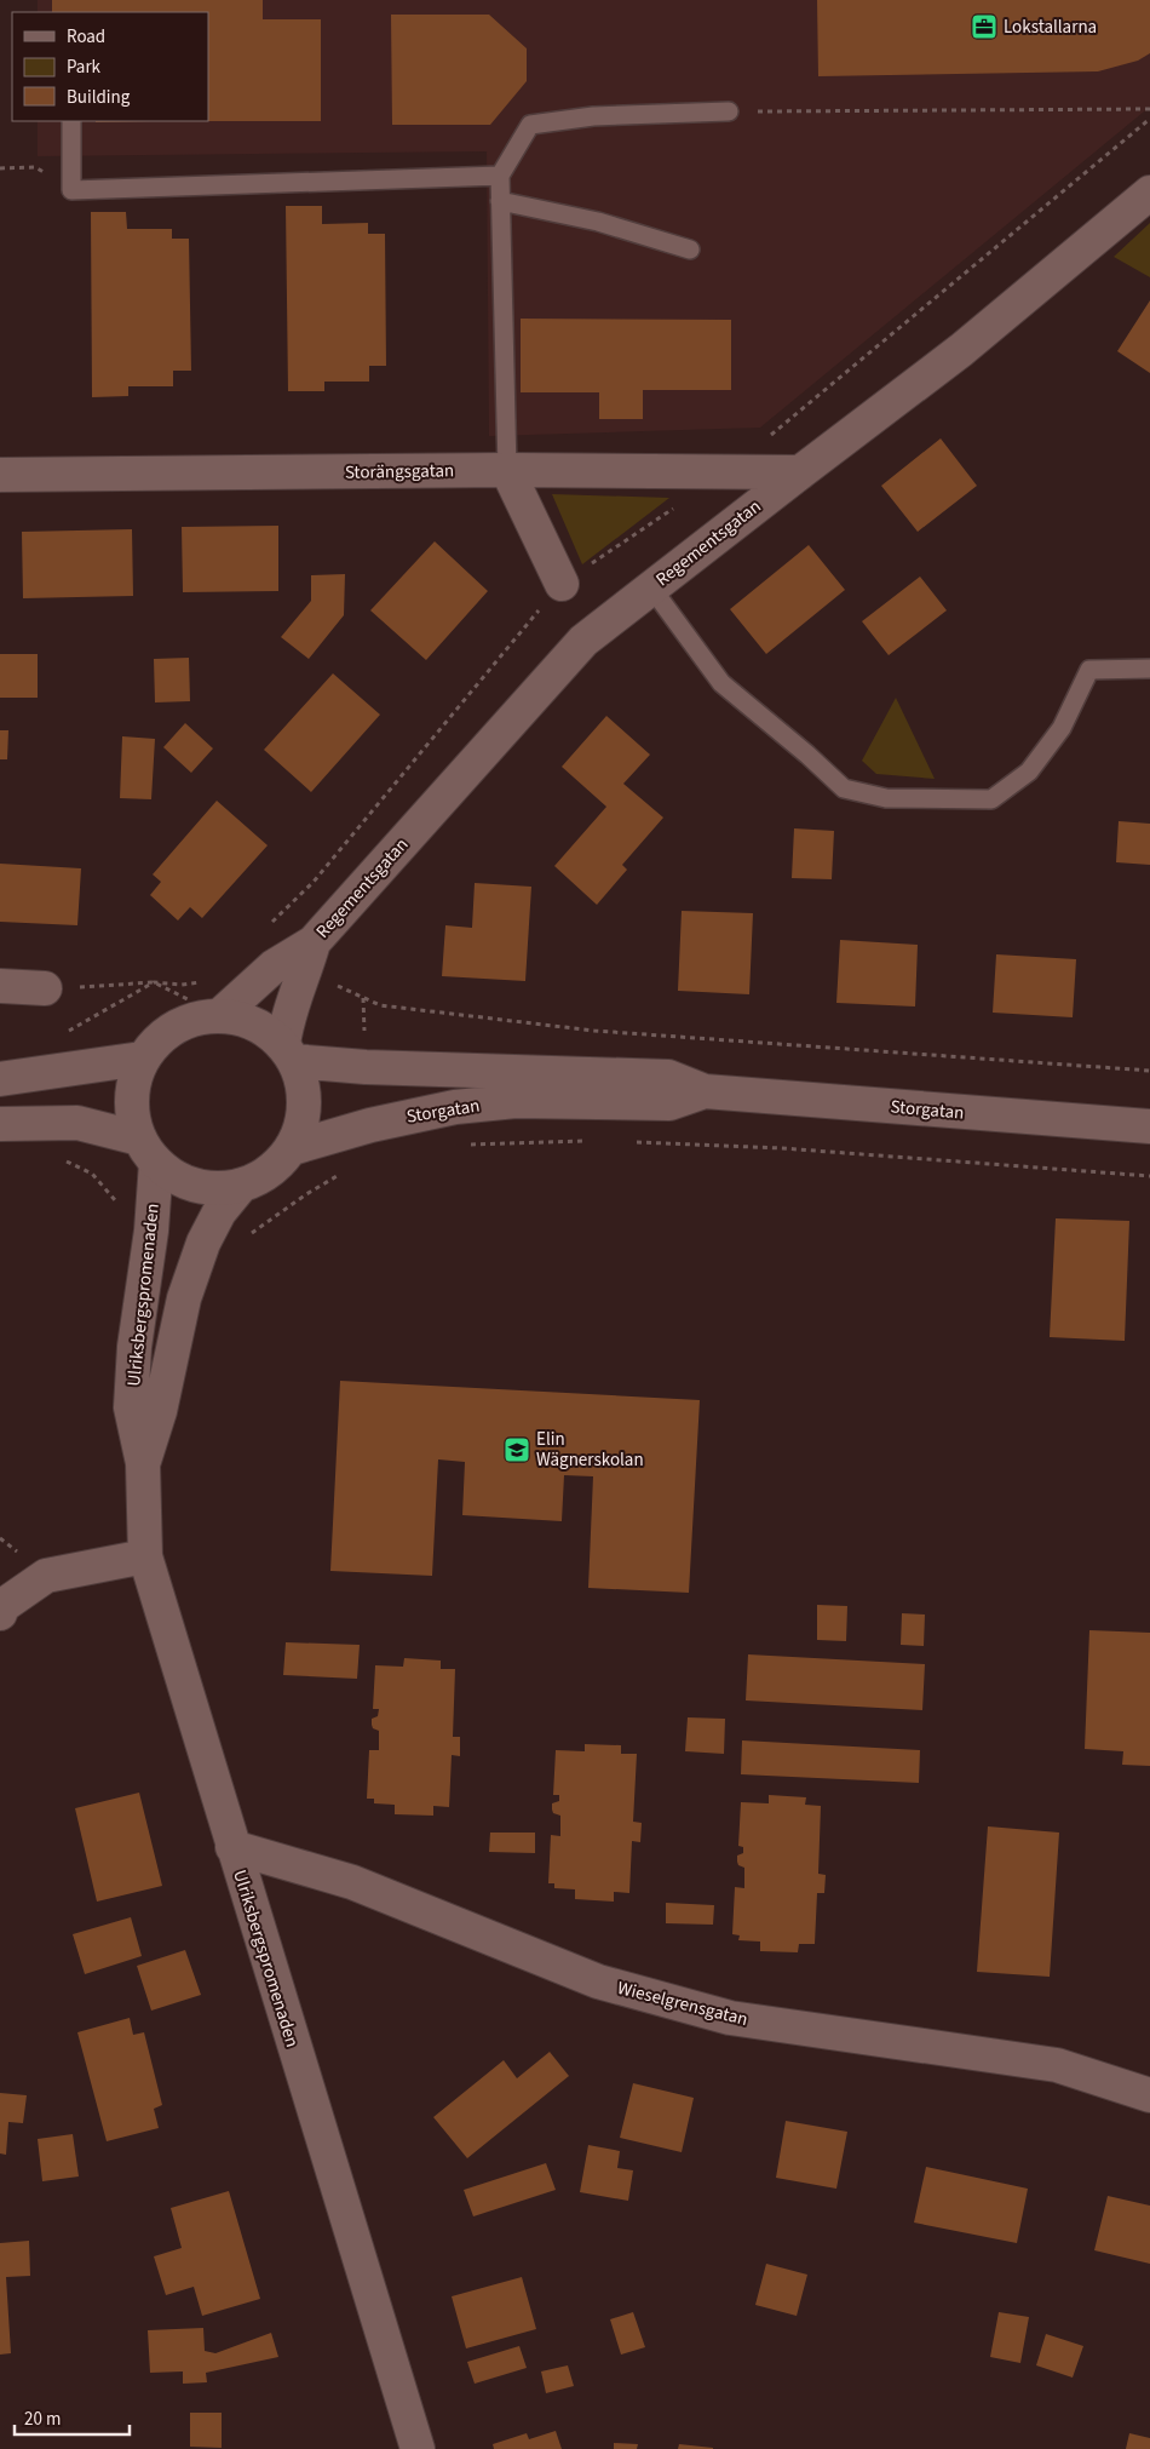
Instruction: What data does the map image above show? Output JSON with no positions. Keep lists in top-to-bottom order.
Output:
{
  "streets": {
    "street": [
      "Storängsgatan",
      "Regementsgatan",
      "Storgatan",
      "Ulriksbergspromenaden",
      "Wieselgrensgatan"
    ]
  },
  "crossings": [
    ["Storängsgatan", "Regementsgatan"],
    ["Regementsgatan", "Storgatan"],
    ["Regementsgatan", "Ulriksbergspromenaden"],
    ["Storgatan", "Ulriksbergspromenaden"],
    ["Ulriksbergspromenaden", "Wieselgrensgatan"]
  ],
  "places": {
    "office": ["Lokstallarna"],
    "school or university": ["Elin Wägnerskolan"]
  },
  "legend": ["Road", "Park", "Building"],
  "scale_bar": "20 m"
}
